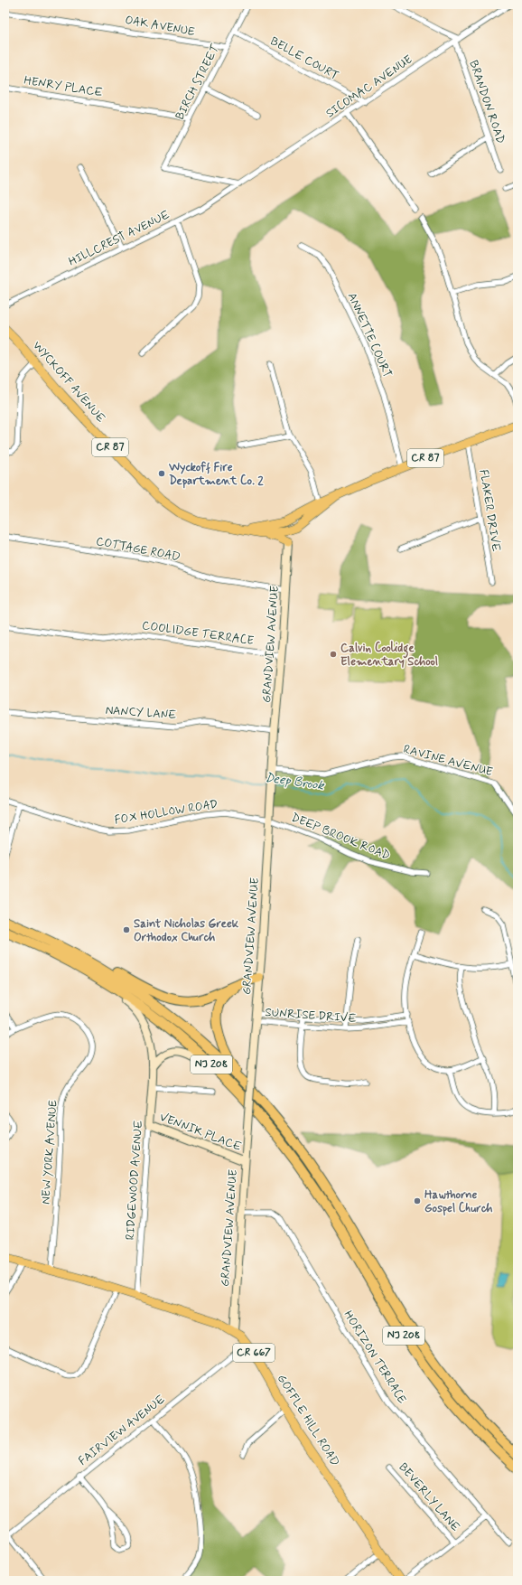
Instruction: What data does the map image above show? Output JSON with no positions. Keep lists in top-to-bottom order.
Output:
{
  "streets": {
    "highway": ["NJ 208"],
    "main road": [
      "WYCKOFF AVENUE",
      "CR 87",
      "CR 667",
      "GOFFLE HILL ROAD"
    ],
    "street": [
      "OAK AVENUE",
      "BELLE COURT",
      "BIRCH STREET",
      "HENRY PLACE",
      "SICOMAC AVENUE",
      "BRANDON ROAD",
      "HILLCREST AVENUE",
      "ANNETTE COURT",
      "FLAKER DRIVE",
      "COTTAGE ROAD",
      "COOLIDGE TERRACE",
      "GRANDVIEW AVENUE",
      "NANCY LANE",
      "RAVINE AVENUE",
      "FOX HOLLOW ROAD",
      "DEEP BROOK ROAD",
      "SUNRISE DRIVE",
      "VENNIK PLACE",
      "NEW YORK AVENUE",
      "RIDGEWOOD AVENUE",
      "HORIZON TERRACE",
      "FAIRVIEW AVENUE",
      "BEVERLY LANE"
    ]
  },
  "crossings": [
    ["OAK AVENUE", "BIRCH STREET"],
    ["BELLE COURT", "BIRCH STREET"],
    ["BELLE COURT", "SICOMAC AVENUE"],
    ["BIRCH STREET", "HENRY PLACE"],
    ["BIRCH STREET", "SICOMAC AVENUE"],
    ["BIRCH STREET", "HILLCREST AVENUE"],
    ["SICOMAC AVENUE", "BRANDON ROAD"],
    ["SICOMAC AVENUE", "HILLCREST AVENUE"],
    ["ANNETTE COURT", "WYCKOFF AVENUE"],
    ["WYCKOFF AVENUE", "FLAKER DRIVE"],
    ["COTTAGE ROAD", "GRANDVIEW AVENUE"],
    ["COOLIDGE TERRACE", "GRANDVIEW AVENUE"],
    ["GRANDVIEW AVENUE", "NANCY LANE"],
    ["GRANDVIEW AVENUE", "RAVINE AVENUE"],
    ["GRANDVIEW AVENUE", "FOX HOLLOW ROAD"],
    ["GRANDVIEW AVENUE", "DEEP BROOK ROAD"],
    ["GRANDVIEW AVENUE", "SUNRISE DRIVE"],
    ["GRANDVIEW AVENUE", "VENNIK PLACE"],
    ["GRANDVIEW AVENUE", "HORIZON TERRACE"],
    ["GRANDVIEW AVENUE", "GOFFLE HILL ROAD"],
    ["FOX HOLLOW ROAD", "DEEP BROOK ROAD"],
    ["NJ 208", "RIDGEWOOD AVENUE"],
    ["VENNIK PLACE", "RIDGEWOOD AVENUE"],
    ["NEW YORK AVENUE", "GOFFLE HILL ROAD"],
    ["RIDGEWOOD AVENUE", "GOFFLE HILL ROAD"],
    ["GOFFLE HILL ROAD", "FAIRVIEW AVENUE"]
  ],
  "water": ["Deep Brook"],
  "places": [
    "Wyckoff Fire Department Co. 2",
    "Calvin Coolidge Elementary School",
    "Saint Nicholas Greek Orthodox Church",
    "Hawthorne Gospel Church"
  ]
}
